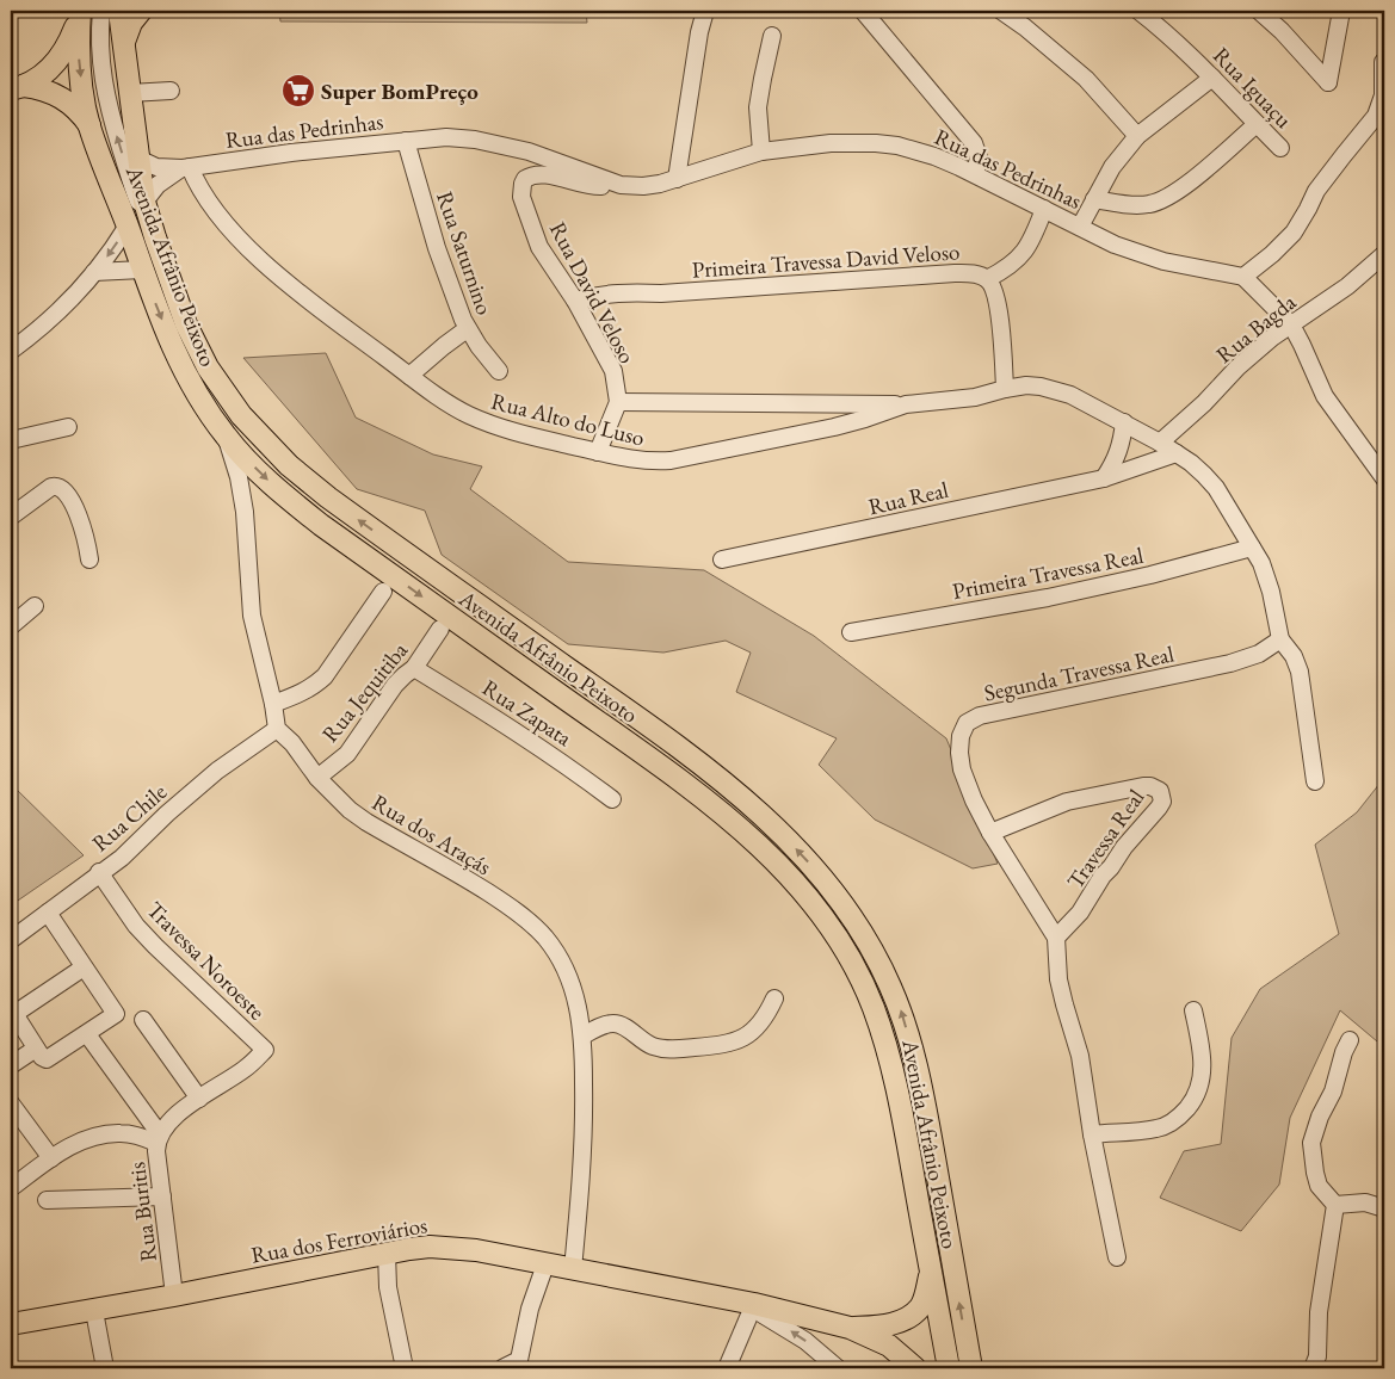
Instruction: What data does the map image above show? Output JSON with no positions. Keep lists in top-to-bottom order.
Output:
{
  "streets": {
    "main road": ["Avenida Afrânio Peixoto", "Rua dos Ferroviários"],
    "street": [
      "Rua Iguaçu",
      "Rua das Pedrinhas",
      "Rua Saturnino",
      "Primeira Travessa David Veloso",
      "Rua David Veloso",
      "Rua Bagda",
      "Rua Alto do Luso",
      "Rua Real",
      "Primeira Travessa Real",
      "Segunda Travessa Real",
      "Rua Jequitiba",
      "Rua Zapata",
      "Rua Chile",
      "Rua dos Araçás",
      "Travessa Real",
      "Travessa Noroeste",
      "Rua Buritis"
    ]
  },
  "crossings": [
    ["Rua das Pedrinhas", "Rua Saturnino"],
    ["Rua das Pedrinhas", "Avenida Afrânio Peixoto"],
    ["Rua das Pedrinhas", "Rua David Veloso"],
    ["Rua das Pedrinhas", "Rua Alto do Luso"],
    ["Primeira Travessa David Veloso", "Rua David Veloso"],
    ["Primeira Travessa David Veloso", "Rua Alto do Luso"],
    ["Avenida Afrânio Peixoto", "Rua dos Ferroviários"],
    ["Rua Bagda", "Rua Alto do Luso"],
    ["Rua Alto do Luso", "Rua Real"],
    ["Rua Alto do Luso", "Primeira Travessa Real"],
    ["Rua Alto do Luso", "Segunda Travessa Real"],
    ["Segunda Travessa Real", "Travessa Real"],
    ["Rua Jequitiba", "Rua Zapata"],
    ["Rua Jequitiba", "Rua dos Araçás"],
    ["Rua Chile", "Rua dos Araçás"],
    ["Rua Chile", "Travessa Noroeste"],
    ["Rua dos Araçás", "Rua dos Ferroviários"],
    ["Rua Buritis", "Rua dos Ferroviários"]
  ],
  "places": {
    "supermarket": ["Super BomPreço"]
  }
}
